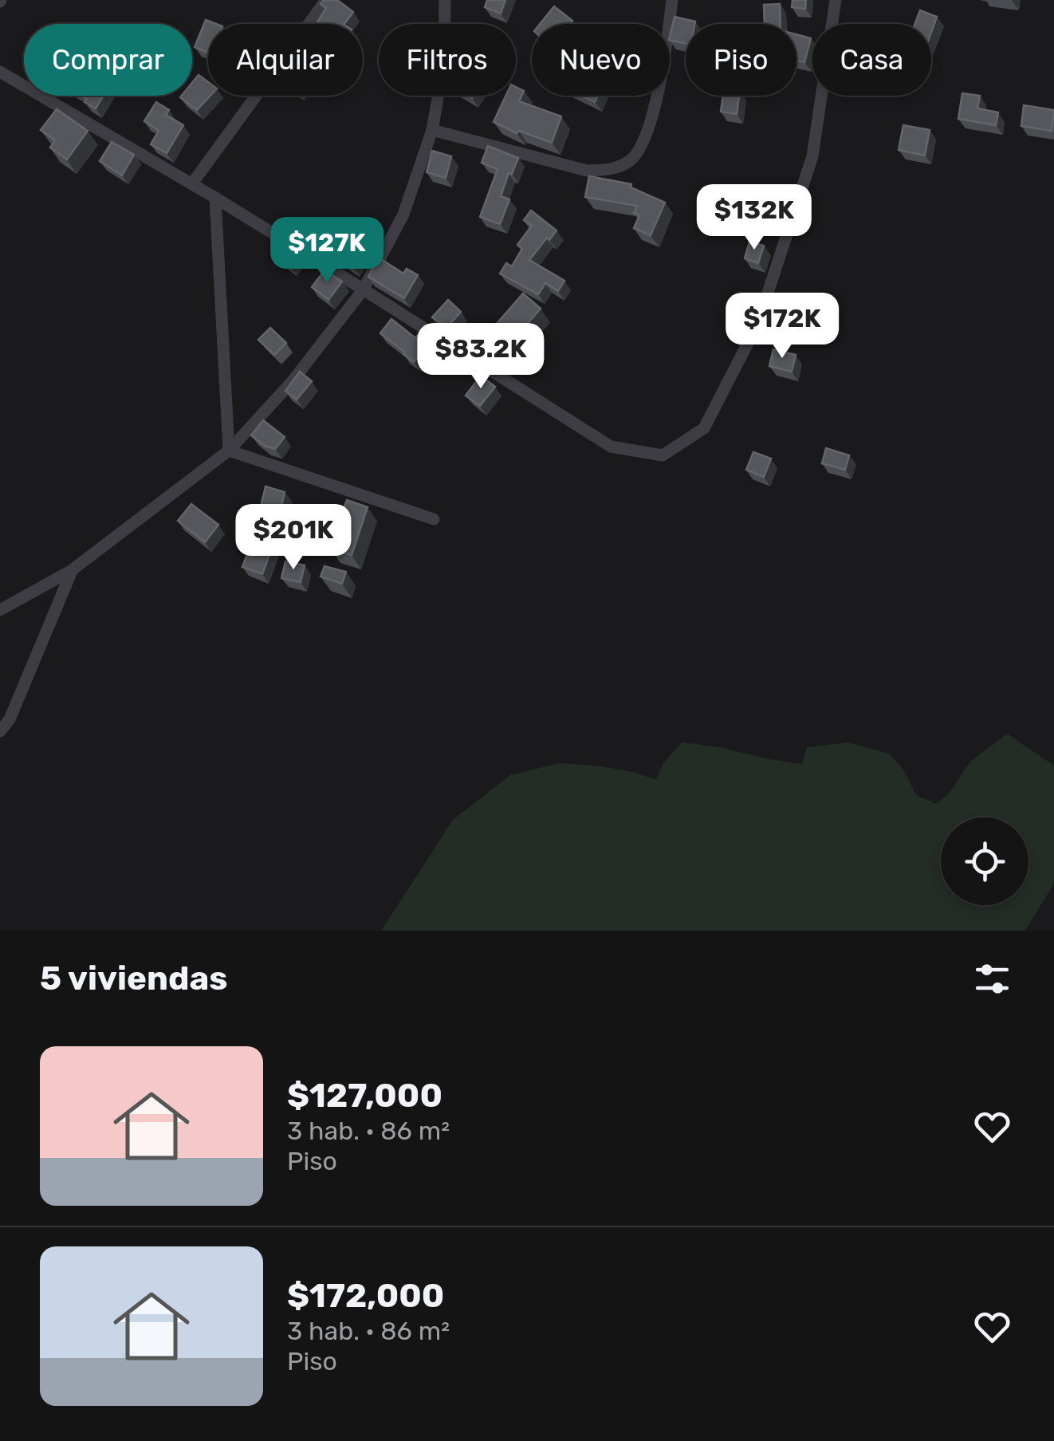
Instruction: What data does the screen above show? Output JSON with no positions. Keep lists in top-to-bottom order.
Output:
{
  "page": {
    "chip": [
      "Comprar",
      "Alquilar",
      "Filtros",
      "Nuevo",
      "Piso",
      "Casa"
    ],
    "price": [
      "$132K",
      "$127K",
      "$172K",
      "$83.2K",
      "$201K"
    ],
    "heading": "5 viviendas",
    "list": [
      {
        "name": "$127,000",
        "note": "3 hab. · 86 m² · Piso"
      },
      {
        "name": "$172,000",
        "note": "3 hab. · 86 m² · Piso"
      }
    ]
  }
}
